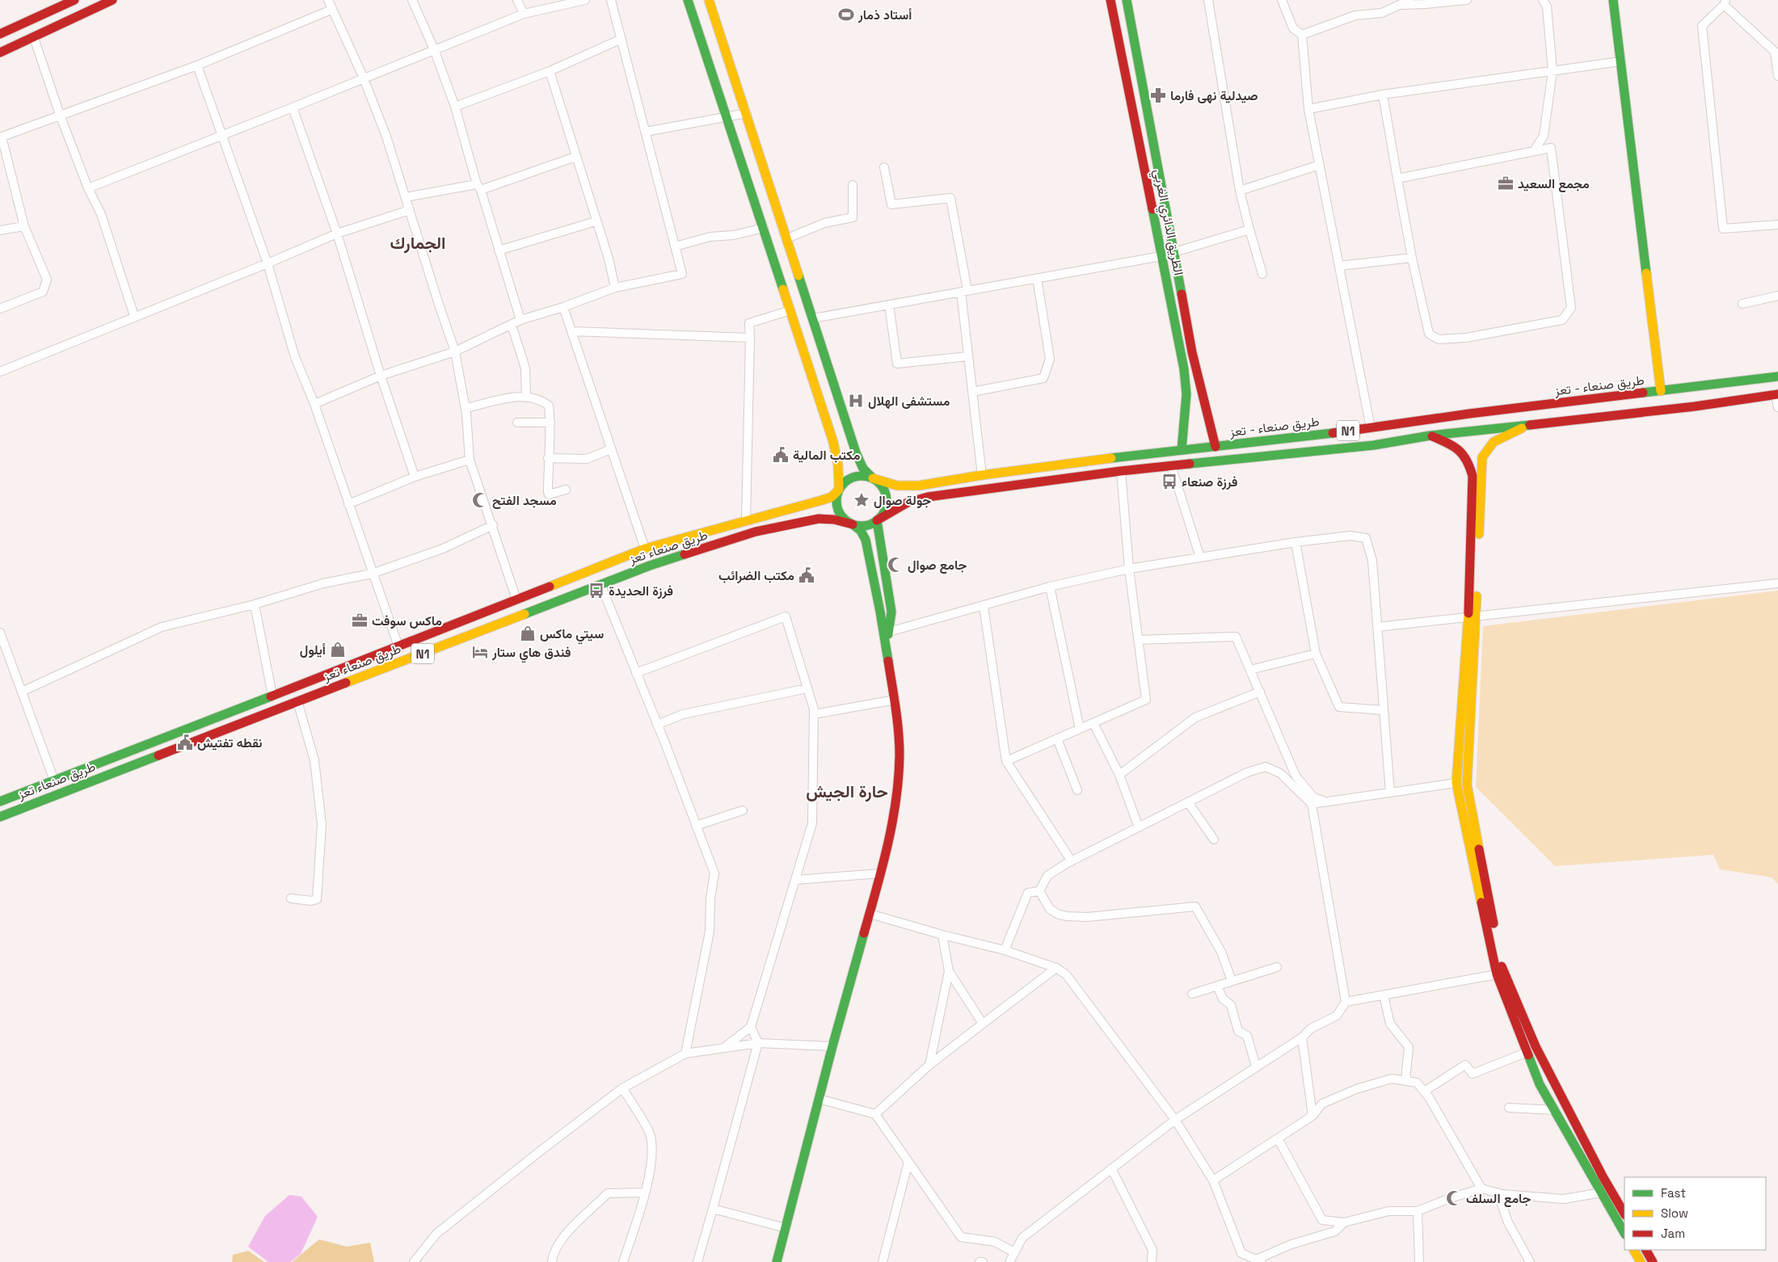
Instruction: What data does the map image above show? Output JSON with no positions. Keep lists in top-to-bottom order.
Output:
{
  "streets": {
    "main road": [
      "الطريق الدائري الغربي",
      "طريق صنعاء - تعز",
      "N1",
      "طريق صنعاء تعز"
    ]
  },
  "crossings": [
    ["الطريق الدائري الغربي", "طريق صنعاء - تعز"],
    ["طريق صنعاء - تعز", "N1"],
    ["طريق صنعاء - تعز", "طريق صنعاء تعز"],
    ["N1", "طريق صنعاء تعز"]
  ],
  "districts": ["الجمارك", "حارة الجيش"],
  "places": {
    "sports": ["أستاد ذمار"],
    "pharmacy": ["صيدلية نهى فارما"],
    "office": ["مجمع السعيد", "ماكس سوفت"],
    "hospital": ["مستشفى الهلال"],
    "public building": ["مكتب المالية", "مكتب الضرائب", "نقطه تفتيش"],
    "bus stop": ["فرزة صنعاء", "فرزة الحديدة"],
    "mosque": ["مسجد الفتح", "جامع صوال", "جامع السلف"],
    "place": ["جولة صوال"],
    "shop": ["سيتي ماكس", "أيلول"],
    "hotel": ["فندق هاي ستار"]
  },
  "legend": ["Fast", "Slow", "Jam"]
}
